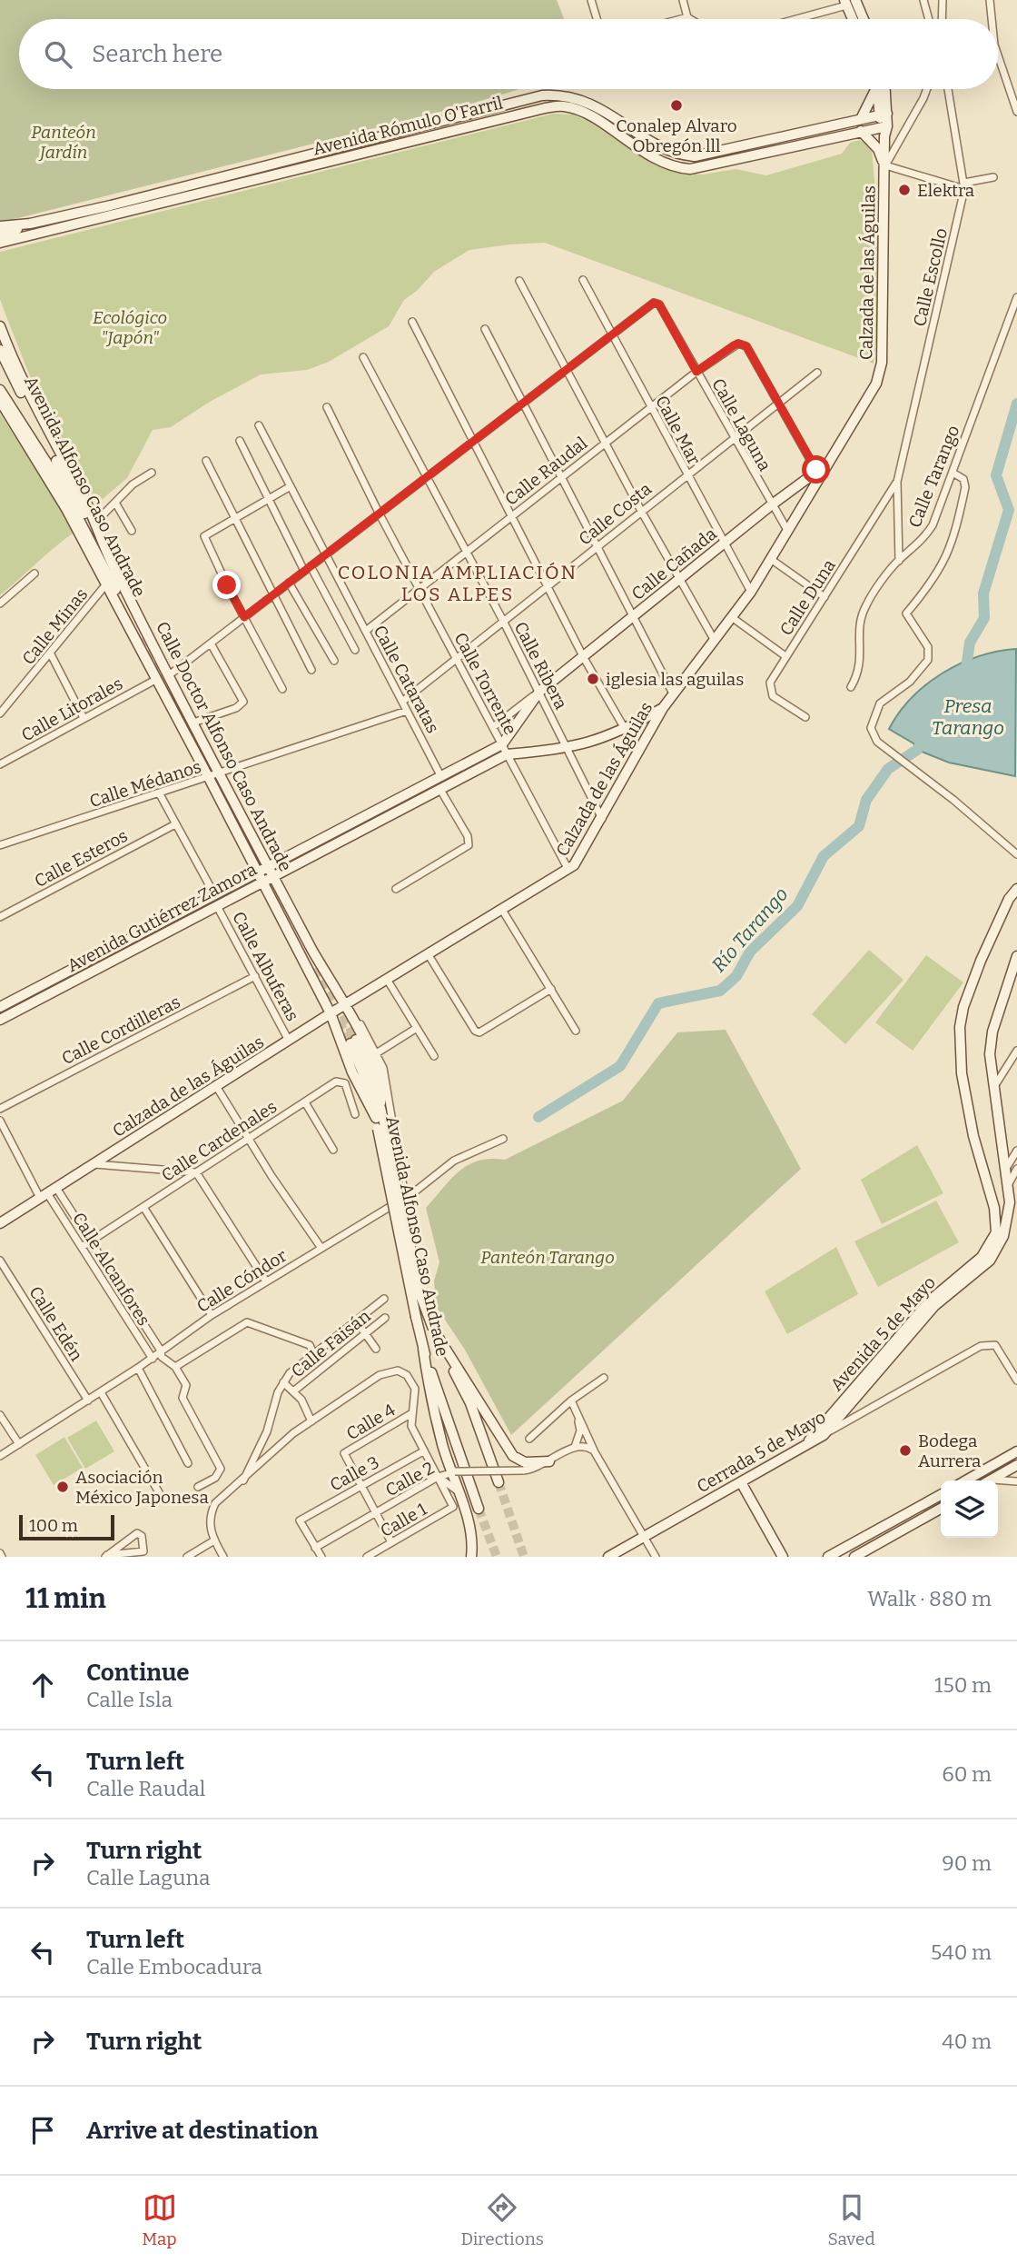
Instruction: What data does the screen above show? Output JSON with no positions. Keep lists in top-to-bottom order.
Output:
{
  "streets": {
    "main road": [
      "Avenida Rómulo O'Farril",
      "Calzada de las Águilas",
      "Avenida Alfonso Caso Andrade",
      "Calle Cañada",
      "Calle Doctor Alfonso Caso Andrade",
      "Avenida Gutiérrez Zamora",
      "Avenida 5 de Mayo",
      "Cerrada 5 de Mayo"
    ],
    "street": [
      "Calle Escollo",
      "Calle Laguna",
      "Calle Mar",
      "Calle Raudal",
      "Calle Tarango",
      "Calle Costa",
      "Calle Duna",
      "Calle Minas",
      "Calle Ribera",
      "Calle Cataratas",
      "Calle Torrente",
      "Calle Litorales",
      "Calle Médanos",
      "Calle Esteros",
      "Calle Albuferas",
      "Calle Cordilleras",
      "Calle Cardenales",
      "Calle Alcanfores",
      "Calle Cóndor",
      "Calle Edén",
      "Calle Faisán",
      "Calle 4",
      "Calle 3",
      "Calle 2",
      "Calle 1"
    ]
  },
  "crossings": [
    ["Avenida Rómulo O'Farril", "Calzada de las Águilas"],
    ["Calzada de las Águilas", "Calle Laguna"],
    ["Calzada de las Águilas", "Calle Mar"],
    ["Calzada de las Águilas", "Avenida Alfonso Caso Andrade"],
    ["Calzada de las Águilas", "Calle Cañada"],
    ["Calzada de las Águilas", "Calle Ribera"],
    ["Calzada de las Águilas", "Calle Torrente"],
    ["Calzada de las Águilas", "Calle Doctor Alfonso Caso Andrade"],
    ["Calzada de las Águilas", "Calle Albuferas"],
    ["Calzada de las Águilas", "Calle Alcanfores"],
    ["Calle Escollo", "Calle Duna"],
    ["Calle Laguna", "Calle Mar"],
    ["Calle Laguna", "Calle Raudal"],
    ["Calle Laguna", "Calle Costa"],
    ["Calle Laguna", "Calle Cañada"],
    ["Calle Mar", "Calle Raudal"],
    ["Calle Mar", "Calle Costa"],
    ["Calle Mar", "Calle Cañada"],
    ["Calle Raudal", "Calle Costa"],
    ["Calle Raudal", "Calle Ribera"],
    ["Calle Raudal", "Calle Cataratas"],
    ["Calle Raudal", "Calle Torrente"],
    ["Avenida Alfonso Caso Andrade", "Calle Doctor Alfonso Caso Andrade"],
    ["Avenida Alfonso Caso Andrade", "Calle Cóndor"],
    ["Calle Costa", "Calle Ribera"],
    ["Calle Costa", "Calle Cataratas"],
    ["Calle Costa", "Calle Torrente"],
    ["Calle Cañada", "Calle Ribera"],
    ["Calle Cañada", "Calle Torrente"],
    ["Calle Cañada", "Avenida Gutiérrez Zamora"],
    ["Calle Minas", "Calle Doctor Alfonso Caso Andrade"],
    ["Calle Cataratas", "Calle Médanos"],
    ["Calle Cataratas", "Avenida Gutiérrez Zamora"],
    ["Calle Torrente", "Avenida Gutiérrez Zamora"],
    ["Calle Litorales", "Calle Doctor Alfonso Caso Andrade"],
    ["Calle Doctor Alfonso Caso Andrade", "Calle Médanos"],
    ["Calle Doctor Alfonso Caso Andrade", "Avenida Gutiérrez Zamora"],
    ["Avenida Gutiérrez Zamora", "Calle Albuferas"],
    ["Calle Albuferas", "Calle Cordilleras"],
    ["Calle Cardenales", "Calle Alcanfores"],
    ["Calle Alcanfores", "Calle Cóndor"],
    ["Calle Cóndor", "Calle Edén"],
    ["Avenida 5 de Mayo", "Cerrada 5 de Mayo"],
    ["Calle 4", "Calle 3"],
    ["Calle 3", "Calle 2"],
    ["Calle 2", "Calle 1"]
  ],
  "districts": ["COLONIA AMPLIACIÓN LOS ALPES"],
  "water": ["Presa Tarango", "Río Tarango"],
  "parks": ["Panteón Jardín", "Ecológico \"Japón\"", "Panteón Tarango"],
  "places": [
    "Conalep Alvaro Obregón lll",
    "Elektra",
    "iglesia las aguilas",
    "Bodega Aurrera",
    "Asociación México Japonesa"
  ],
  "scale_bar": "100 m",
  "page": {
    "search": "Search here",
    "scale": "100 m",
    "heading": ["11 min", "Walk · 880 m"],
    "list": [
      ["Continue", "Calle Isla", "150 m"],
      ["Turn left", "Calle Raudal", "60 m"],
      ["Turn right", "Calle Laguna", "90 m"],
      ["Turn left", "Calle Embocadura", "540 m"],
      ["Turn right", "40 m"],
      "Arrive at destination"
    ],
    "nav": ["Map", "Directions", "Saved"]
  }
}
